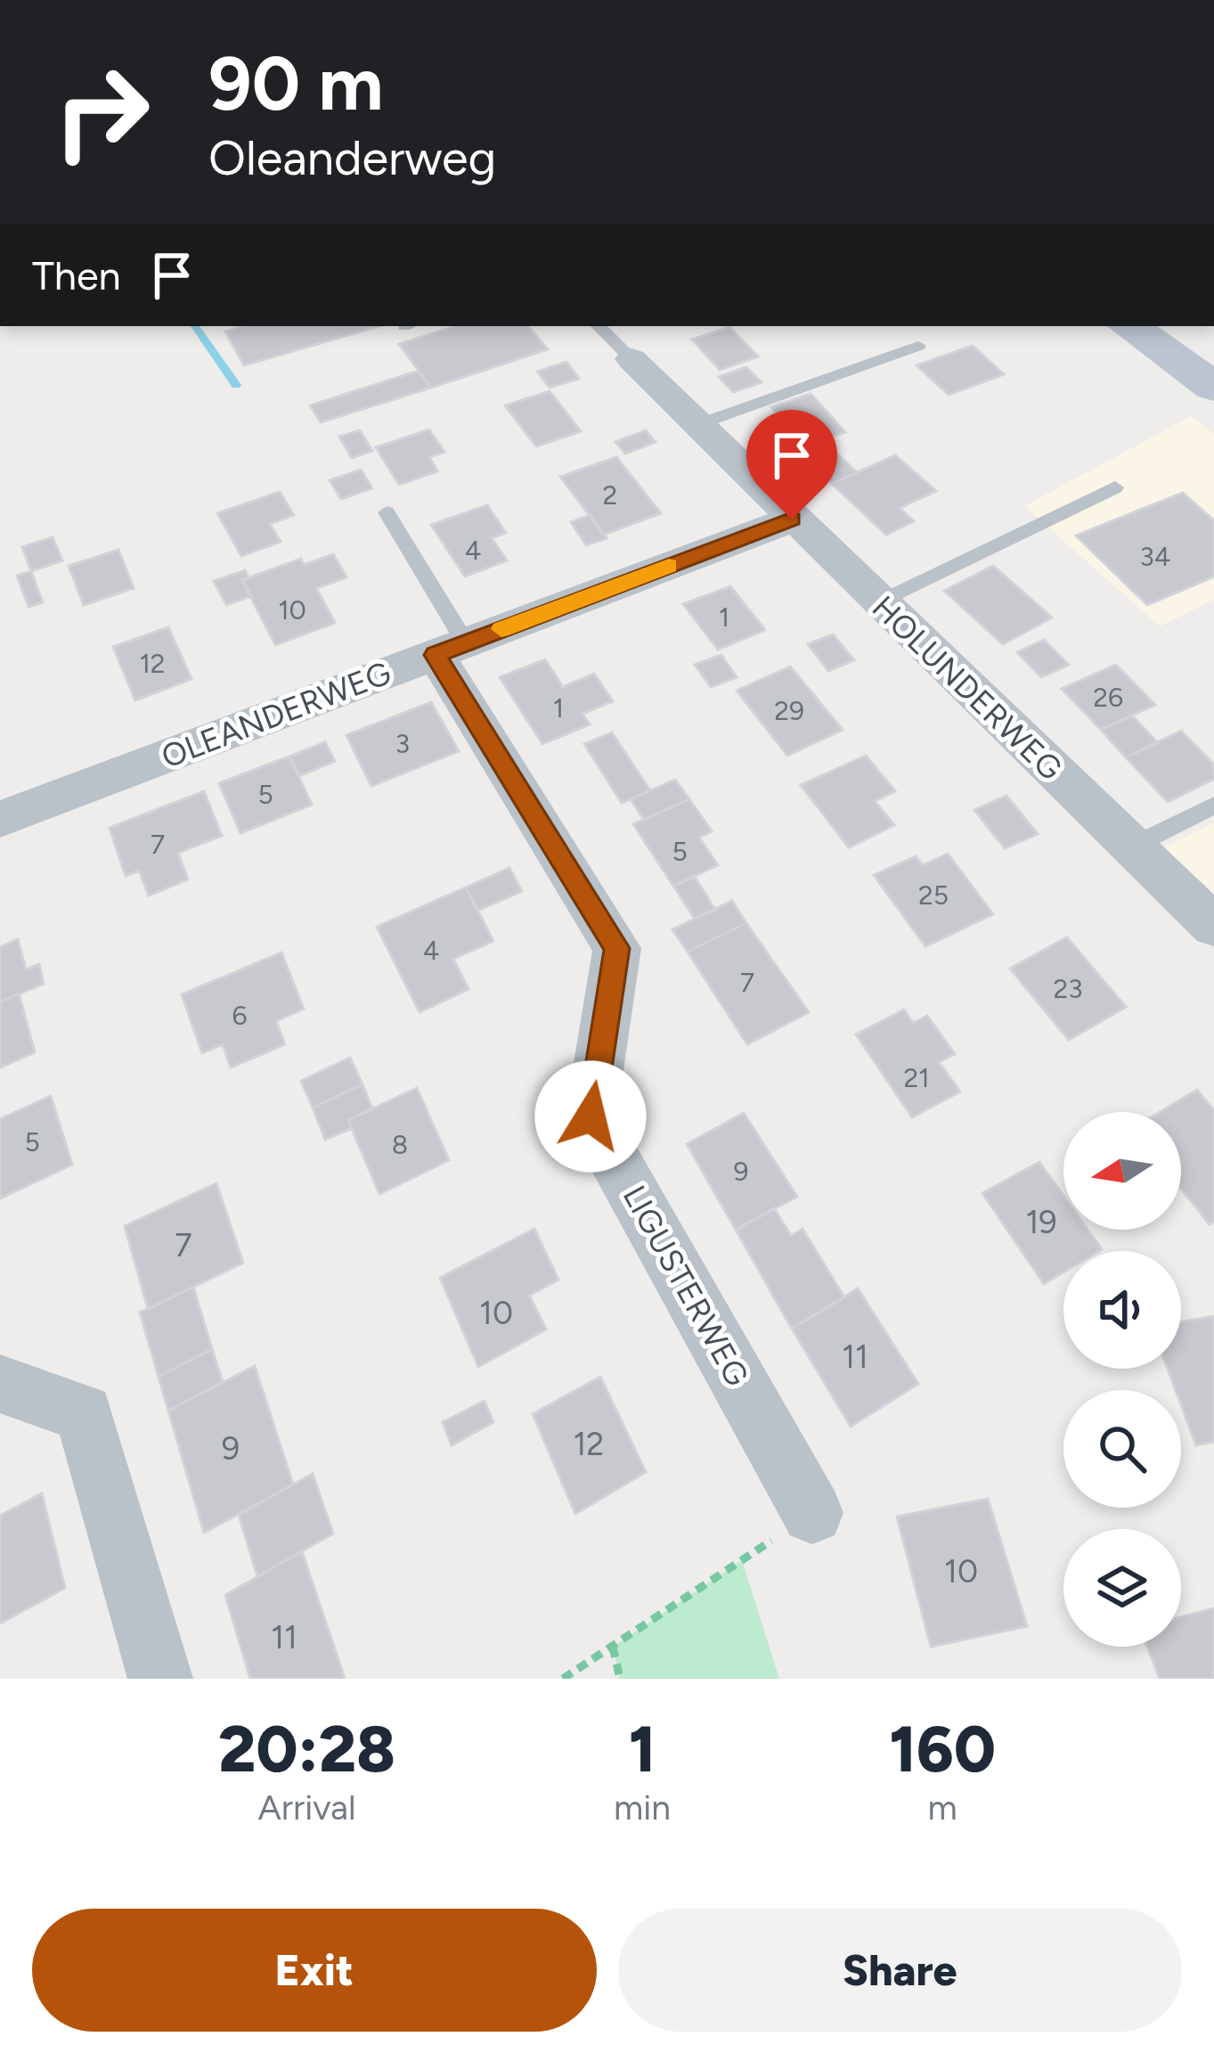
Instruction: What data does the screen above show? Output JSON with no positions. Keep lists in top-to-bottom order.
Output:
{
  "streets": {
    "street": ["HOLUNDERWEG", "OLEANDERWEG", "LIGUSTERWEG"]
  },
  "crossings": [
    ["HOLUNDERWEG", "OLEANDERWEG"],
    ["OLEANDERWEG", "LIGUSTERWEG"]
  ],
  "house_numbers": [
    "2",
    "4",
    "34",
    "10",
    "1",
    "12",
    "26",
    "1",
    "29",
    "3",
    "5",
    "7",
    "5",
    "25",
    "4",
    "7",
    "23",
    "6",
    "21",
    "5",
    "8",
    "9",
    "19",
    "7",
    "10",
    "11",
    "12",
    "9",
    "10",
    "11"
  ],
  "north": "left",
  "page": {
    "turn": ["90 m", "Oleanderweg"],
    "then": "Then",
    "eta": [
      "20:28",
      "Arrival",
      "1",
      "min",
      "160",
      "m"
    ],
    "buttons": ["Exit", "Share"]
  }
}
